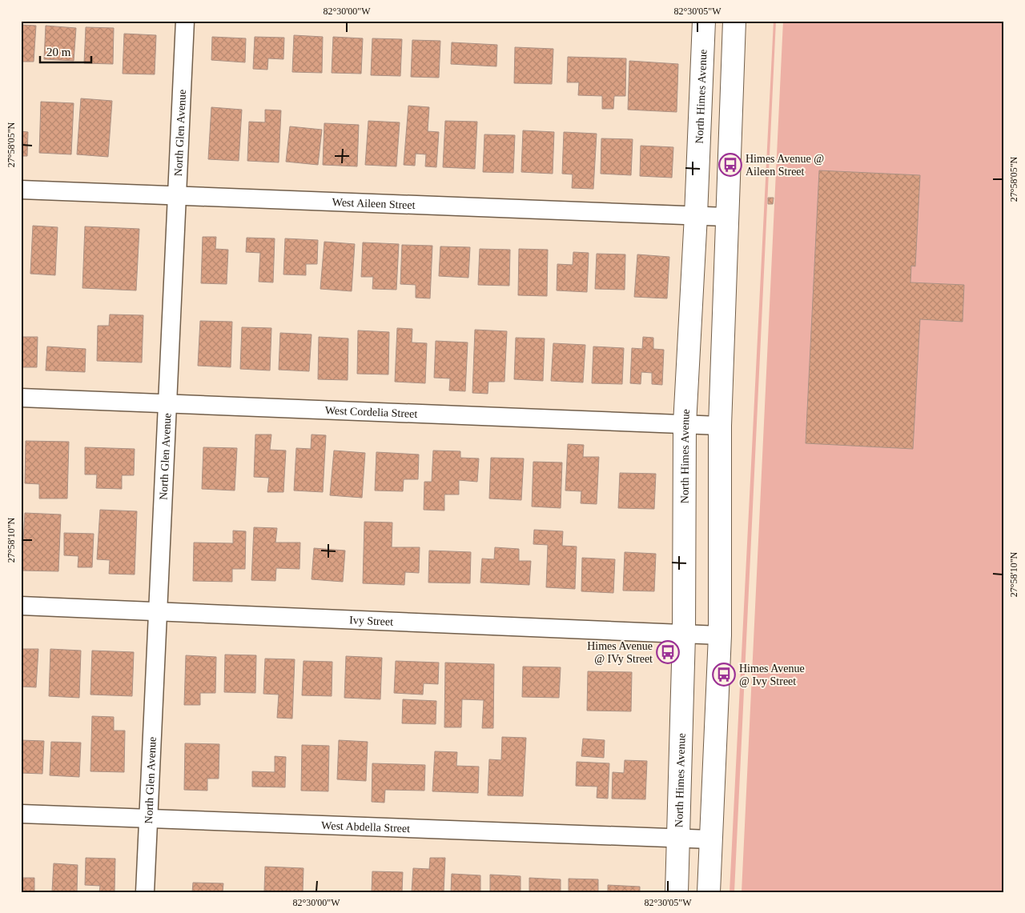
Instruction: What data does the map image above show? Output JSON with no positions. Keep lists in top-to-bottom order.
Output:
{
  "streets": {
    "street": [
      "North Himes Avenue",
      "North Glen Avenue",
      "West Aileen Street",
      "West Cordelia Street",
      "Ivy Street",
      "West Abdella Street"
    ]
  },
  "crossings": [
    ["North Himes Avenue", "West Aileen Street"],
    ["North Himes Avenue", "West Cordelia Street"],
    ["North Himes Avenue", "Ivy Street"],
    ["North Himes Avenue", "West Abdella Street"],
    ["North Glen Avenue", "West Aileen Street"],
    ["North Glen Avenue", "West Cordelia Street"],
    ["North Glen Avenue", "Ivy Street"],
    ["North Glen Avenue", "West Abdella Street"]
  ],
  "places": {
    "bus stop": ["Himes Avenue @ Aileen Street", "Himes Avenue @ IVy Street", "Himes Avenue @ Ivy Street"]
  },
  "scale_bar": "20 m",
  "coordinates": [
    "82°30'00\"W",
    "82°30'05\"W",
    "27°58'05\"N",
    "27°58'10\"N"
  ]
}
